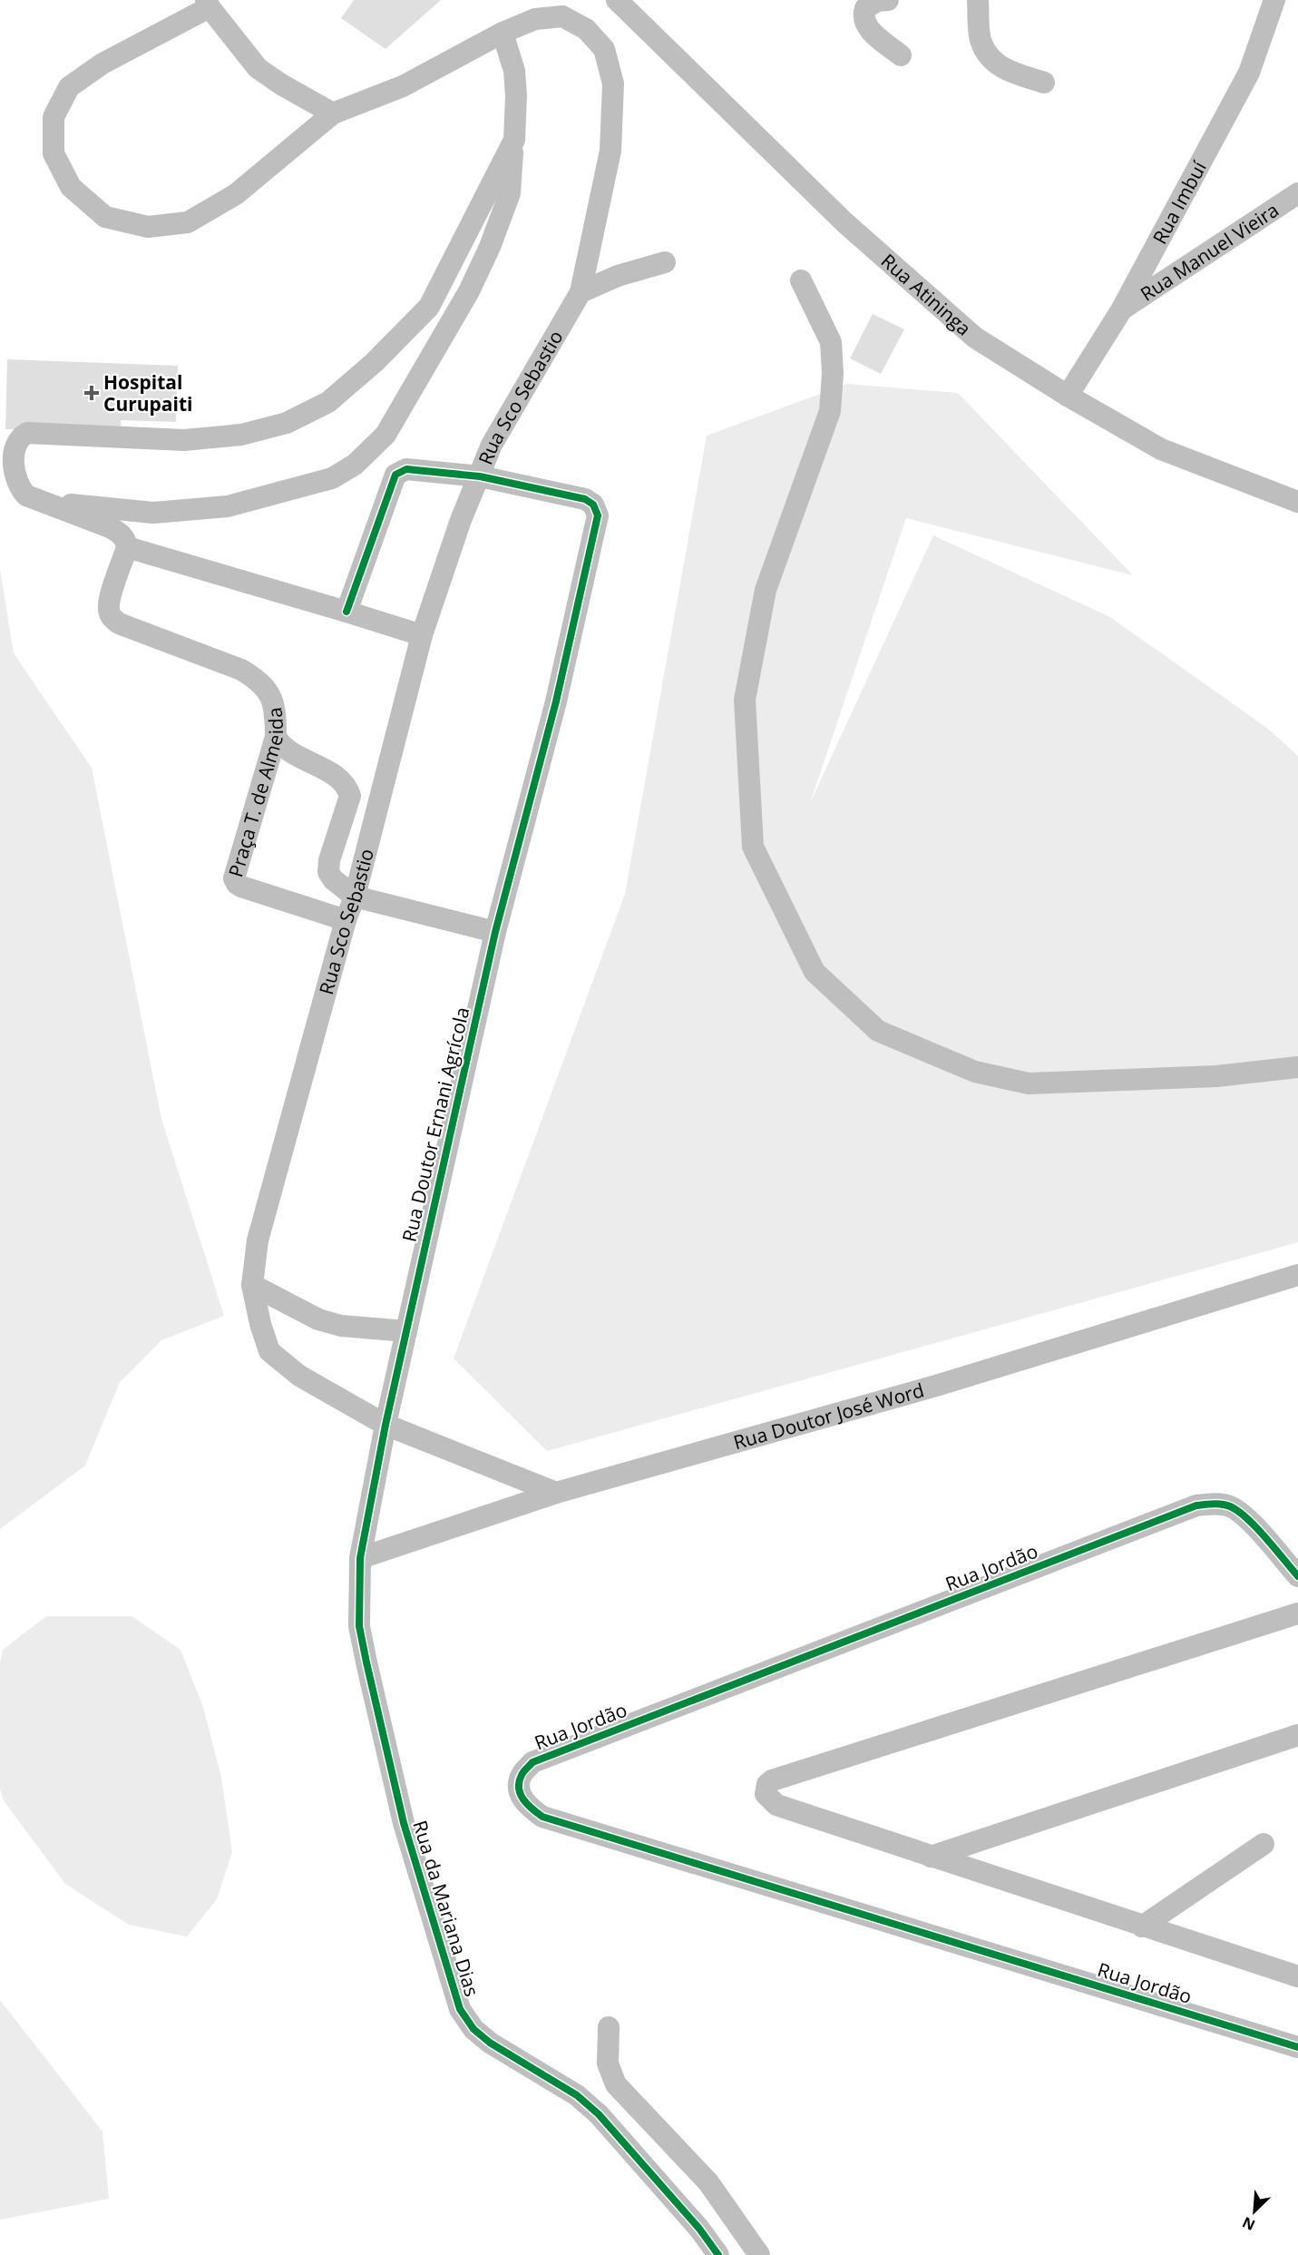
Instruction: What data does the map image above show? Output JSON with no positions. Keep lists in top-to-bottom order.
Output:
{
  "streets": {
    "street": [
      "Rua Imbuí",
      "Rua Manuel Vieira",
      "Rua Atininga",
      "Rua Sco Sebastio",
      "Praça T. de Almeida",
      "Rua Doutor Ernani Agrícola",
      "Rua Doutor José Word",
      "Rua Jordão",
      "Rua da Mariana Dias"
    ]
  },
  "crossings": [
    ["Rua Imbuí", "Rua Manuel Vieira"],
    ["Rua Imbuí", "Rua Atininga"],
    ["Rua Sco Sebastio", "Praça T. de Almeida"],
    ["Rua Sco Sebastio", "Rua Doutor Ernani Agrícola"],
    ["Rua Sco Sebastio", "Rua Doutor José Word"],
    ["Rua Doutor Ernani Agrícola", "Rua Doutor José Word"],
    ["Rua Doutor Ernani Agrícola", "Rua da Mariana Dias"],
    ["Rua Doutor José Word", "Rua da Mariana Dias"]
  ],
  "places": {
    "health": ["Hospital Curupaiti"]
  },
  "north": "bottom left"
}
